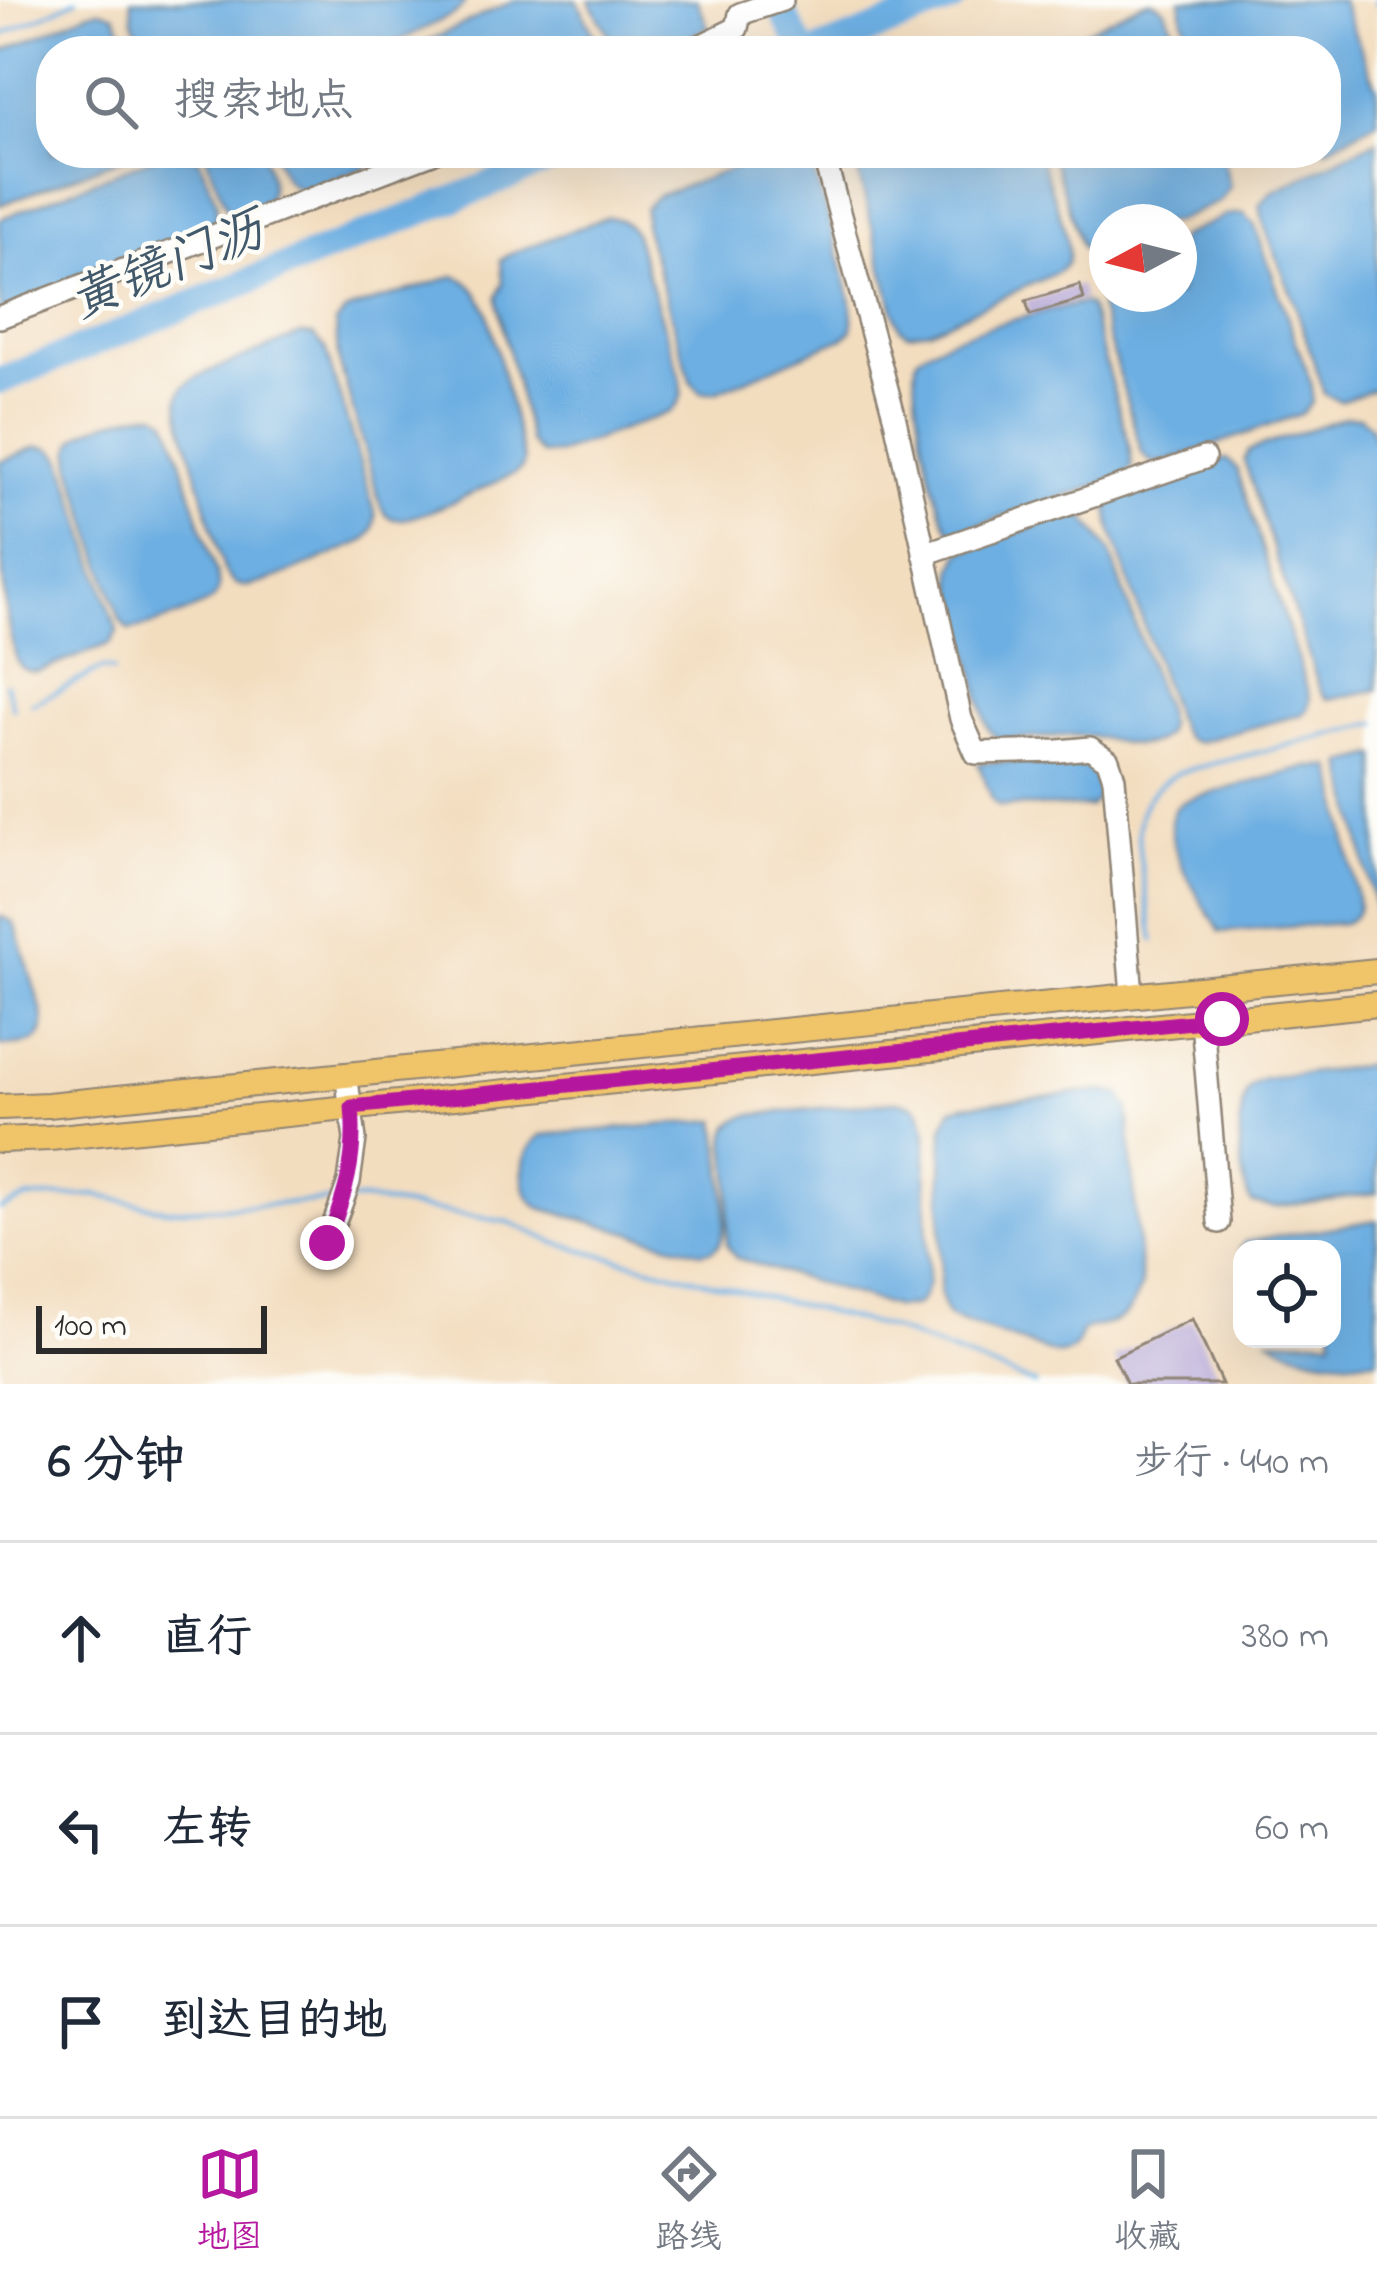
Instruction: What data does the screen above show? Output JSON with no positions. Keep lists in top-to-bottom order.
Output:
{
  "water": ["黄镜门沥"],
  "scale_bar": "100 m",
  "north": "left",
  "page": {
    "search": "搜索地点",
    "scale": "100 m",
    "heading": ["6 分钟", "步行 · 440 m"],
    "list": [
      ["直行", "380 m"],
      ["左转", "60 m"],
      "到达目的地"
    ],
    "nav": ["地图", "路线", "收藏"]
  }
}
